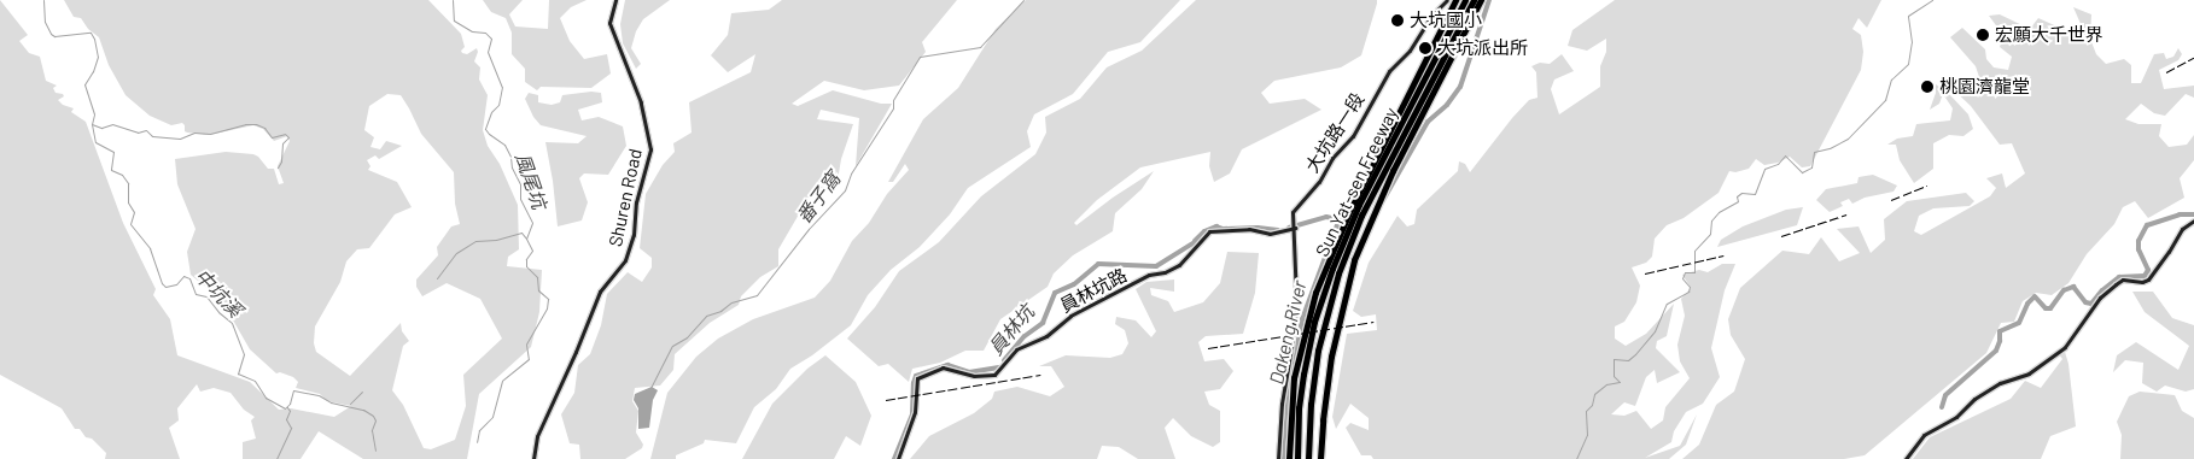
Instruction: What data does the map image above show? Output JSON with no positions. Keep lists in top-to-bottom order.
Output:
{
  "streets": {
    "highway": ["Sun Yat-sen Freeway"],
    "street": ["大坑路一段", "Shuren Road", "員林坑路"]
  },
  "crossings": [
    ["大坑路一段", "員林坑路"]
  ],
  "water": [
    "風尾坑",
    "番子窩",
    "中坑溪",
    "員林坑",
    "Dakeng River"
  ],
  "places": [
    "大坑國小",
    "宏願大千世界",
    "大坑派出所",
    "桃園濟龍堂"
  ]
}
